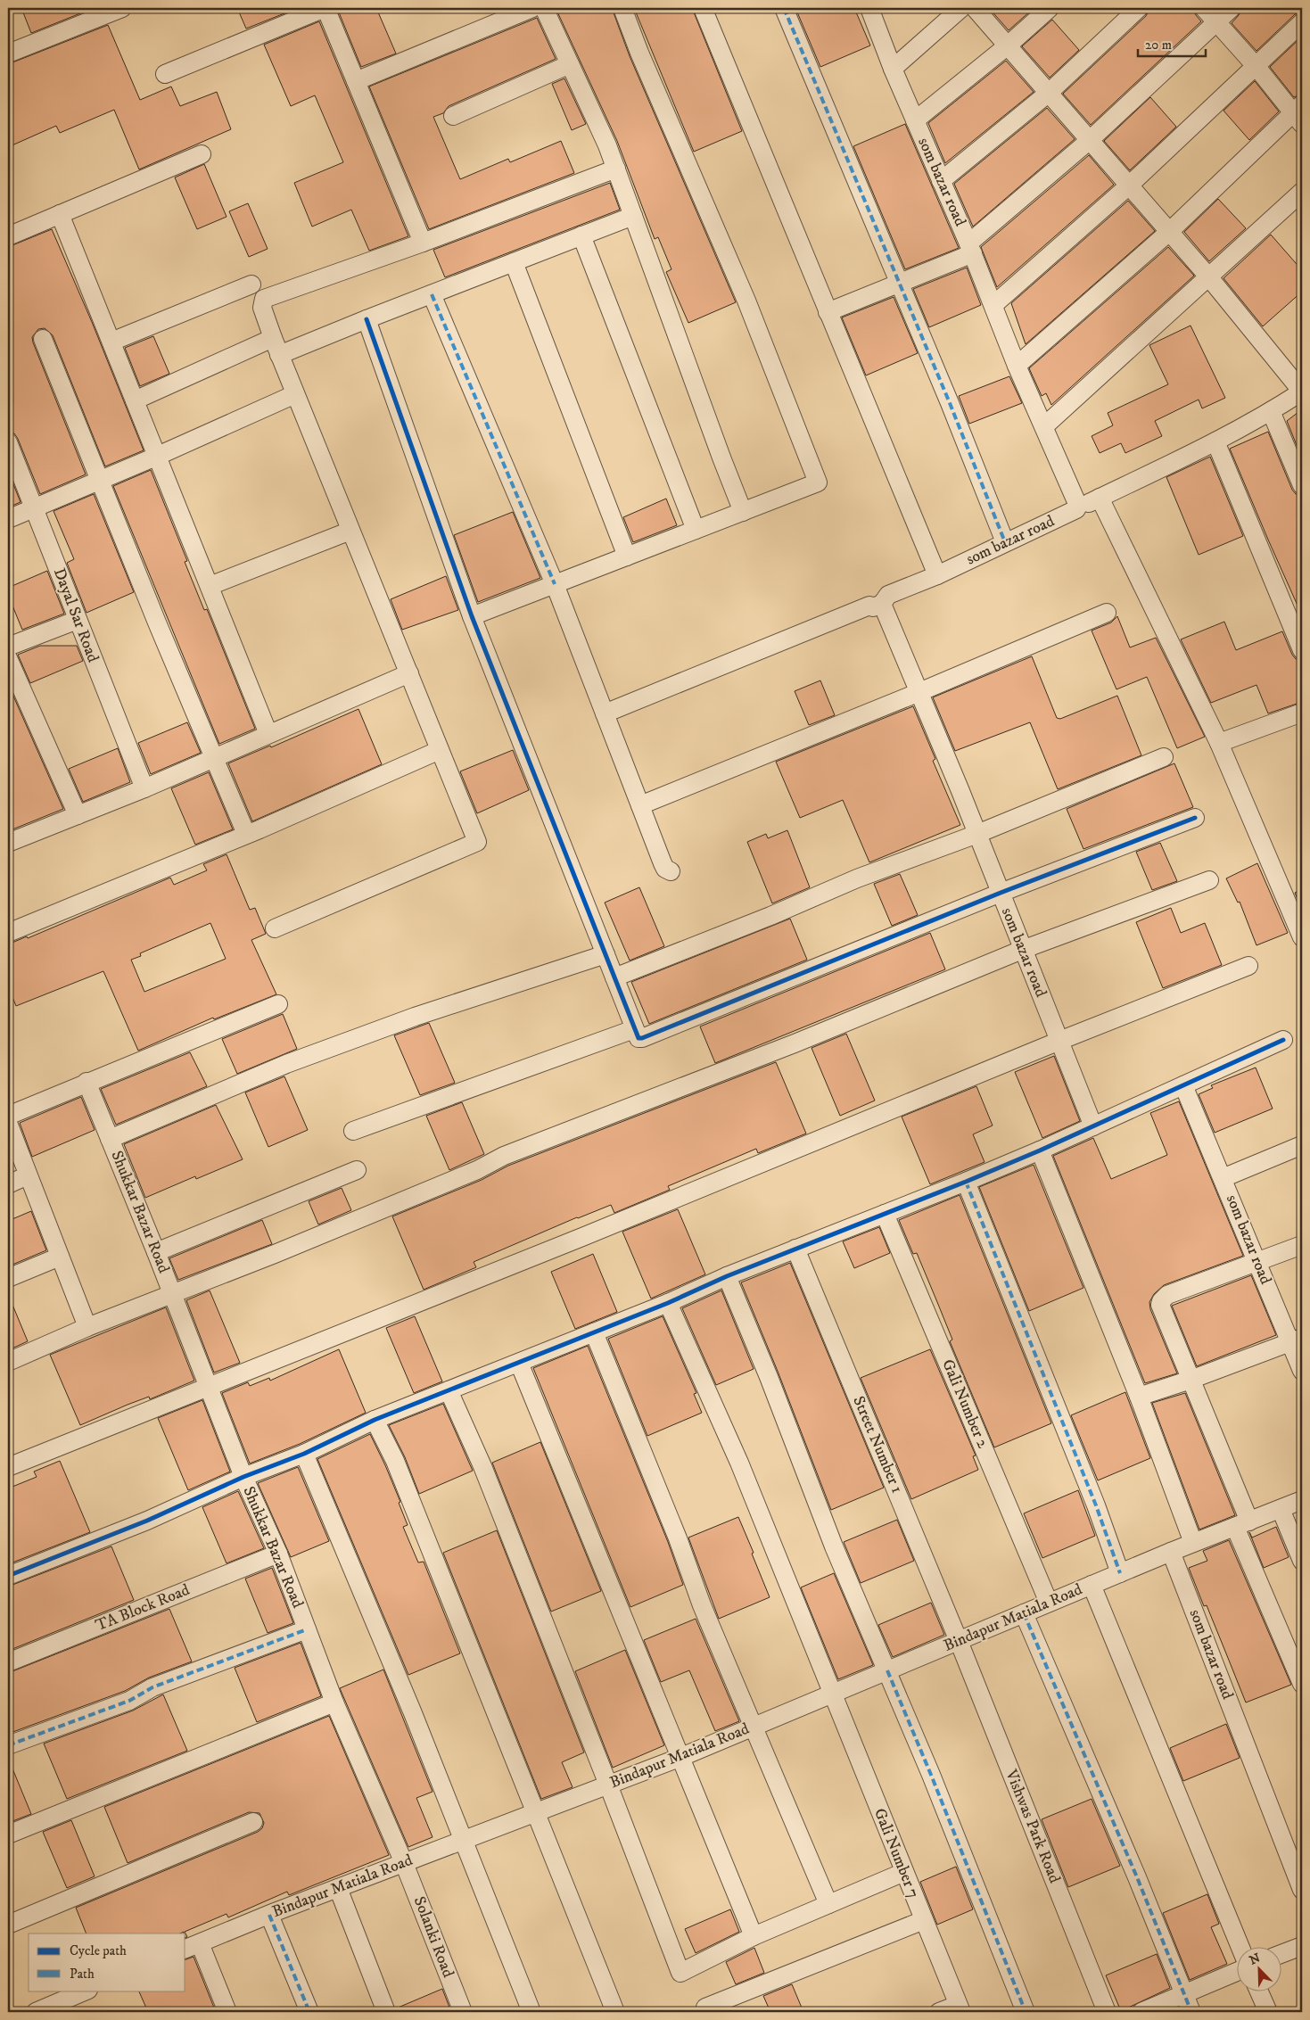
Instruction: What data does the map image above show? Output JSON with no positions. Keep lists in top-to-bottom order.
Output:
{
  "streets": {
    "street": [
      "som bazar road",
      "Dayal Sar Road",
      "Shukkar Bazar Road",
      "Gali Number 2",
      "Street Number 1",
      "TA Block Road",
      "Bindapur Matiala Road",
      "Vishwas Park Road",
      "Gali Number 7",
      "Solanki Road"
    ]
  },
  "crossings": [
    ["som bazar road", "Bindapur Matiala Road"],
    ["Shukkar Bazar Road", "TA Block Road"],
    ["Shukkar Bazar Road", "Bindapur Matiala Road"],
    ["Shukkar Bazar Road", "Solanki Road"],
    ["Gali Number 2", "Bindapur Matiala Road"],
    ["Street Number 1", "Bindapur Matiala Road"],
    ["Street Number 1", "Vishwas Park Road"],
    ["Bindapur Matiala Road", "Vishwas Park Road"],
    ["Bindapur Matiala Road", "Gali Number 7"],
    ["Bindapur Matiala Road", "Solanki Road"]
  ],
  "legend": ["Cycle path", "Path"],
  "scale_bar": "20 m",
  "north": "top left"
}
